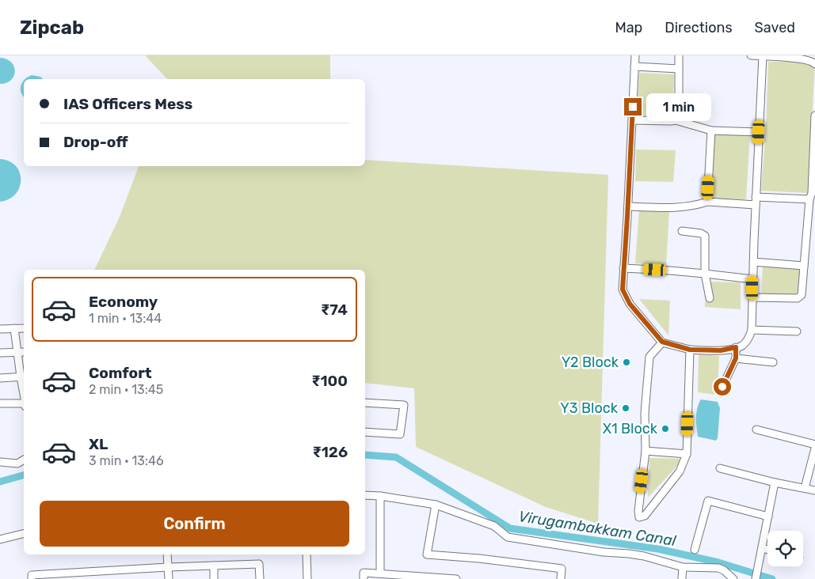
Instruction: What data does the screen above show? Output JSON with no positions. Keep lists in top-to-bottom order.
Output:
{
  "water": ["Virugambakkam Canal"],
  "places": ["Y2 Block", "Y3 Block", "X1 Block"],
  "page": {
    "header": "Zipcab",
    "nav": ["Map", "Directions", "Saved"],
    "banner": ["IAS Officers Mess", "Drop-off"],
    "bubble": "1 min",
    "list": [
      {
        "name": "Economy",
        "note": "1 min · 13:44",
        "value": "₹74"
      },
      {
        "name": "Comfort",
        "note": "2 min · 13:45",
        "value": "₹100"
      },
      {
        "name": "XL",
        "note": "3 min · 13:46",
        "value": "₹126"
      }
    ],
    "buttons": "Confirm"
  }
}
